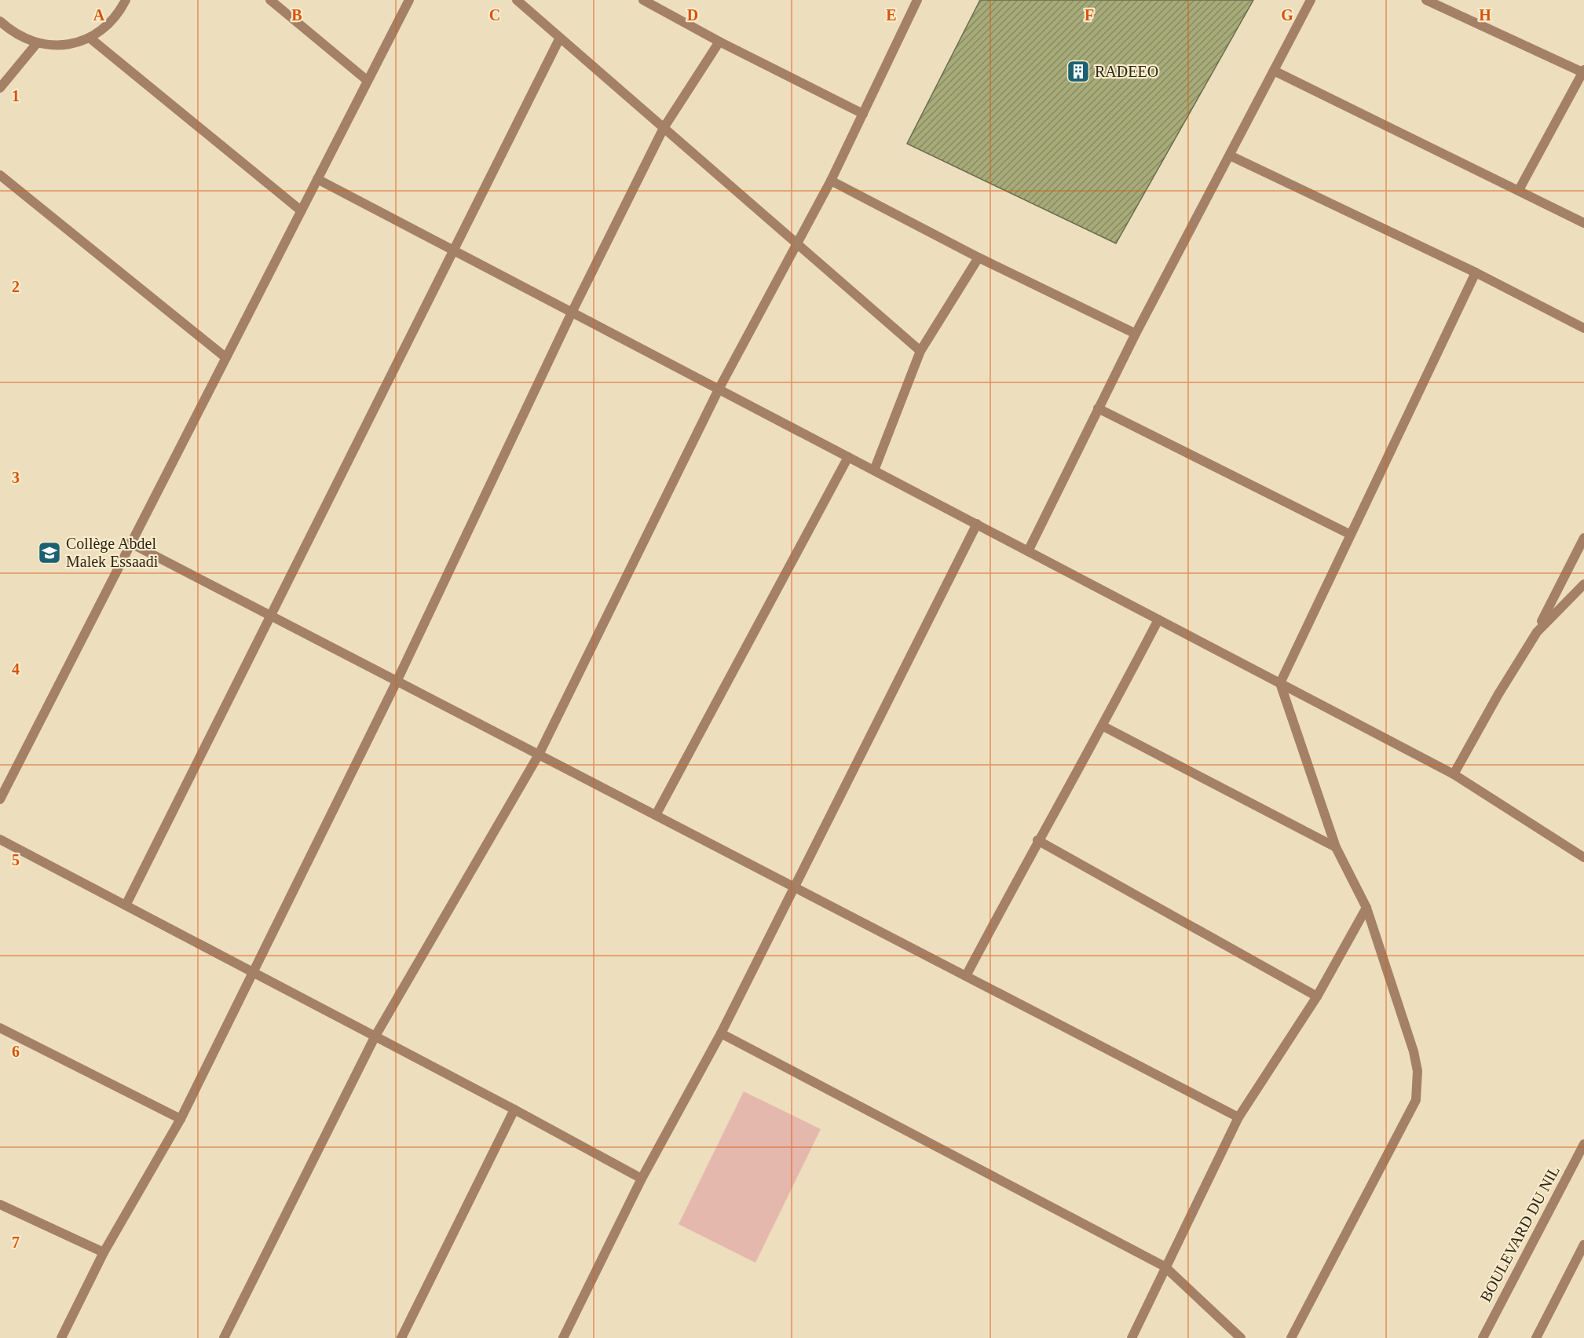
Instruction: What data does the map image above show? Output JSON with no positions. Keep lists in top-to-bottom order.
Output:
{
  "streets": {
    "street": ["BOULEVARD DU NIL"]
  },
  "places": {
    "building": ["RADEEO"],
    "school or university": ["Collège Abdel Malek Essaadi"]
  },
  "grid": {
    "columns": [
      "A",
      "B",
      "C",
      "D",
      "E",
      "F",
      "G",
      "H"
    ],
    "rows": [
      "1",
      "2",
      "3",
      "4",
      "5",
      "6",
      "7"
    ]
  }
}
